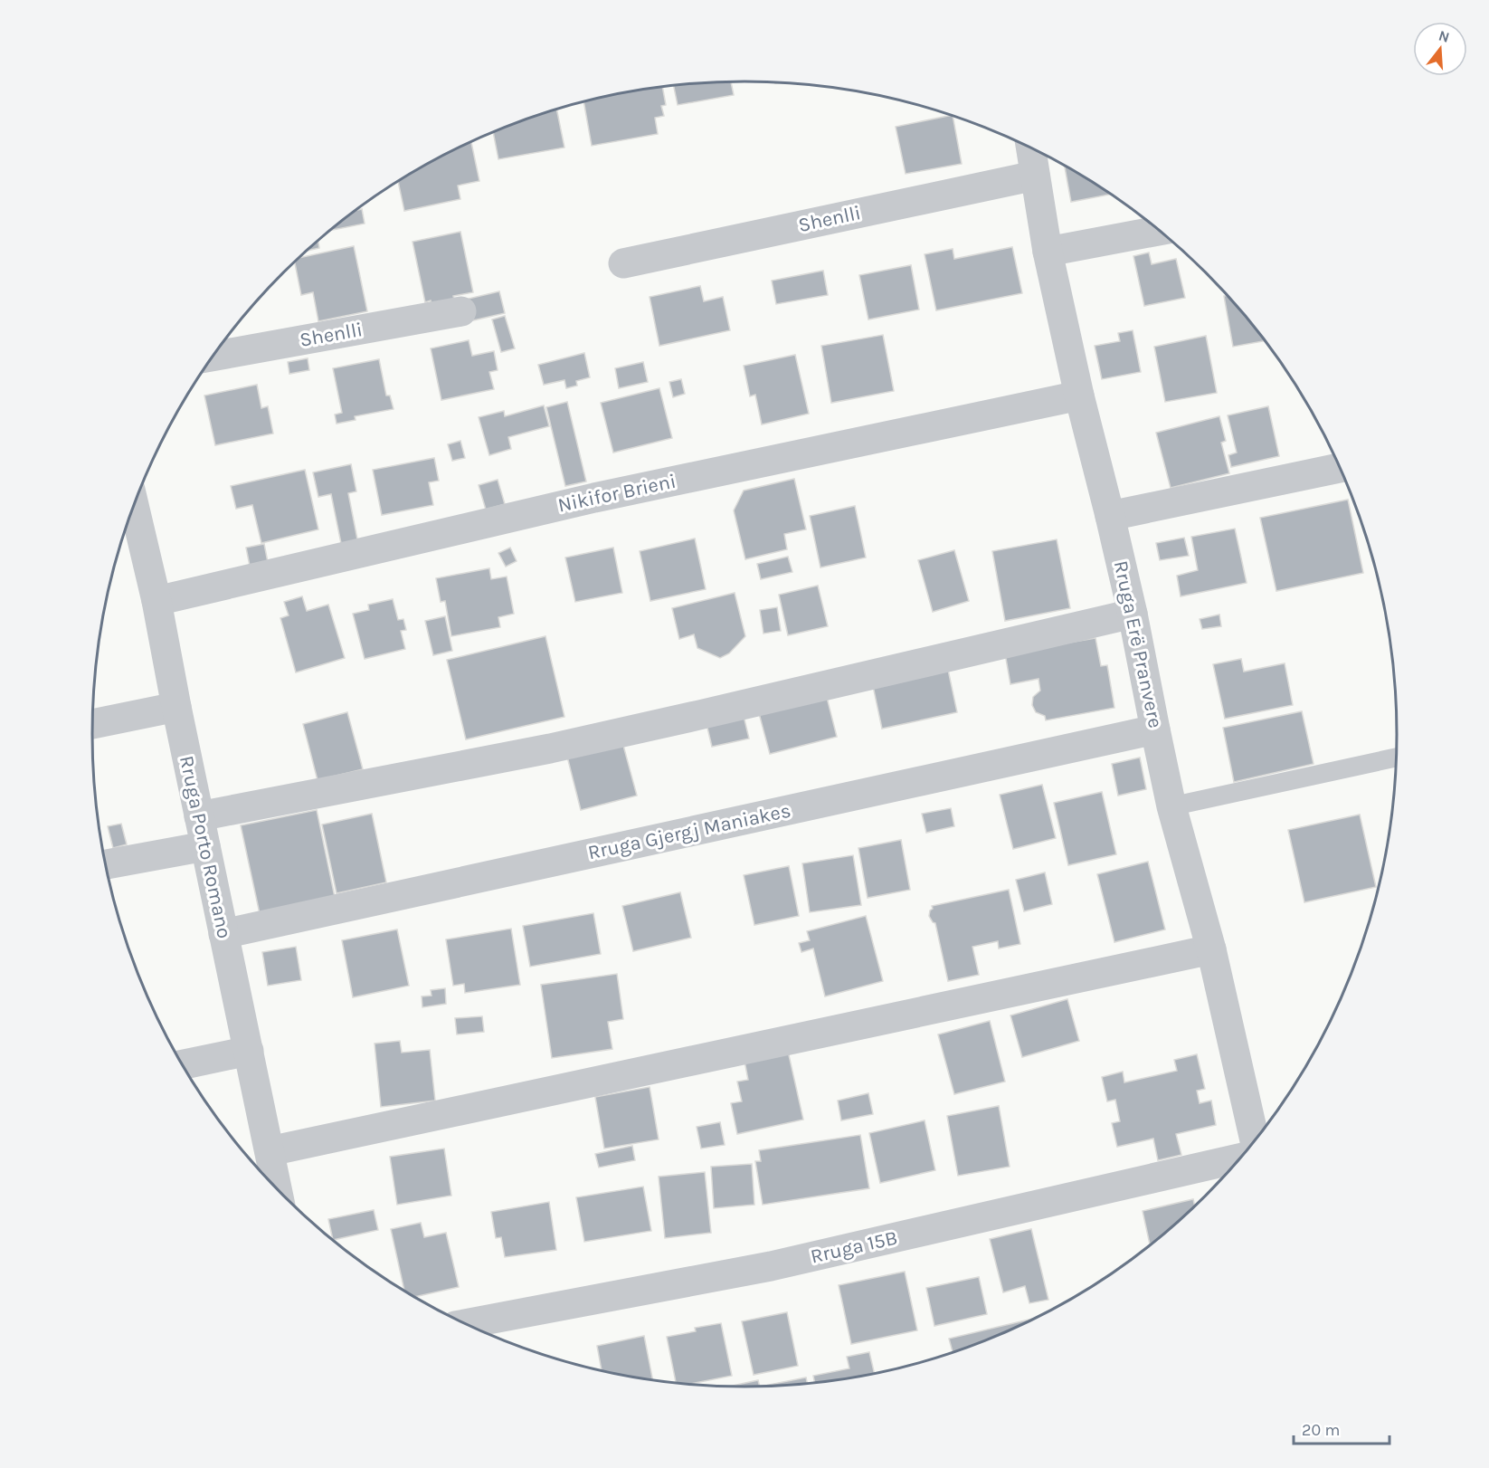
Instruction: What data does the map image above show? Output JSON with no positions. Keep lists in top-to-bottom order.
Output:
{
  "streets": {
    "street": [
      "Shenlli",
      "Nikifor Brieni",
      "Rruga Erë Pranvere",
      "Rruga Gjergj Maniakes",
      "Rruga Porto Romano",
      "Rruga 15B"
    ]
  },
  "crossings": [
    ["Shenlli", "Rruga Erë Pranvere"],
    ["Nikifor Brieni", "Rruga Erë Pranvere"],
    ["Nikifor Brieni", "Rruga Porto Romano"],
    ["Rruga Erë Pranvere", "Rruga Gjergj Maniakes"],
    ["Rruga Gjergj Maniakes", "Rruga Porto Romano"]
  ],
  "scale_bar": "20 m",
  "north": "top"
}
